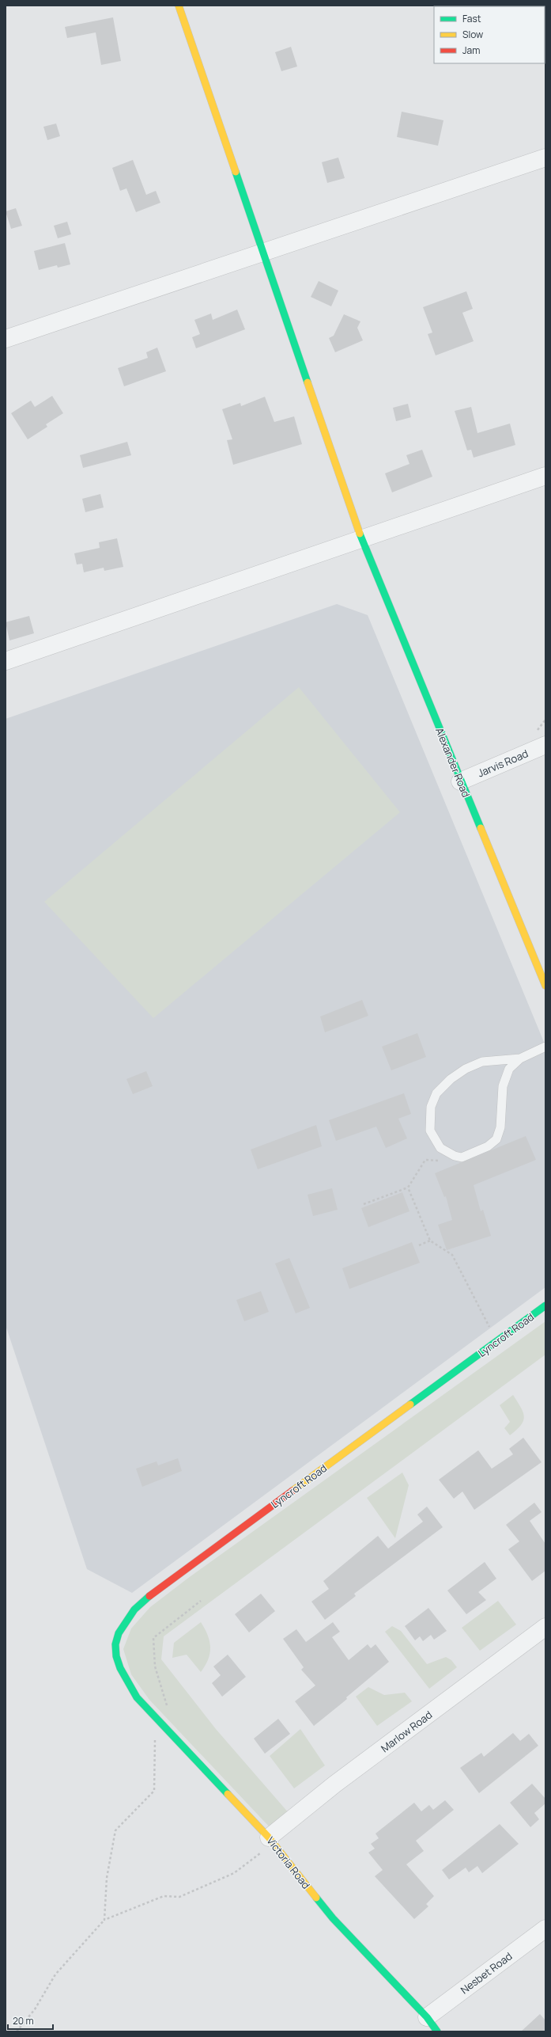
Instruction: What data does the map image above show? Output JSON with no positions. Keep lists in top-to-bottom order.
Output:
{
  "streets": {
    "street": [
      "Alexander Road",
      "Jarvis Road",
      "Lyncroft Road",
      "Marlow Road",
      "Victoria Road",
      "Nesbet Road"
    ]
  },
  "crossings": [
    ["Alexander Road", "Jarvis Road"],
    ["Lyncroft Road", "Victoria Road"],
    ["Marlow Road", "Victoria Road"],
    ["Victoria Road", "Nesbet Road"]
  ],
  "legend": ["Fast", "Slow", "Jam"],
  "scale_bar": "20 m"
}
